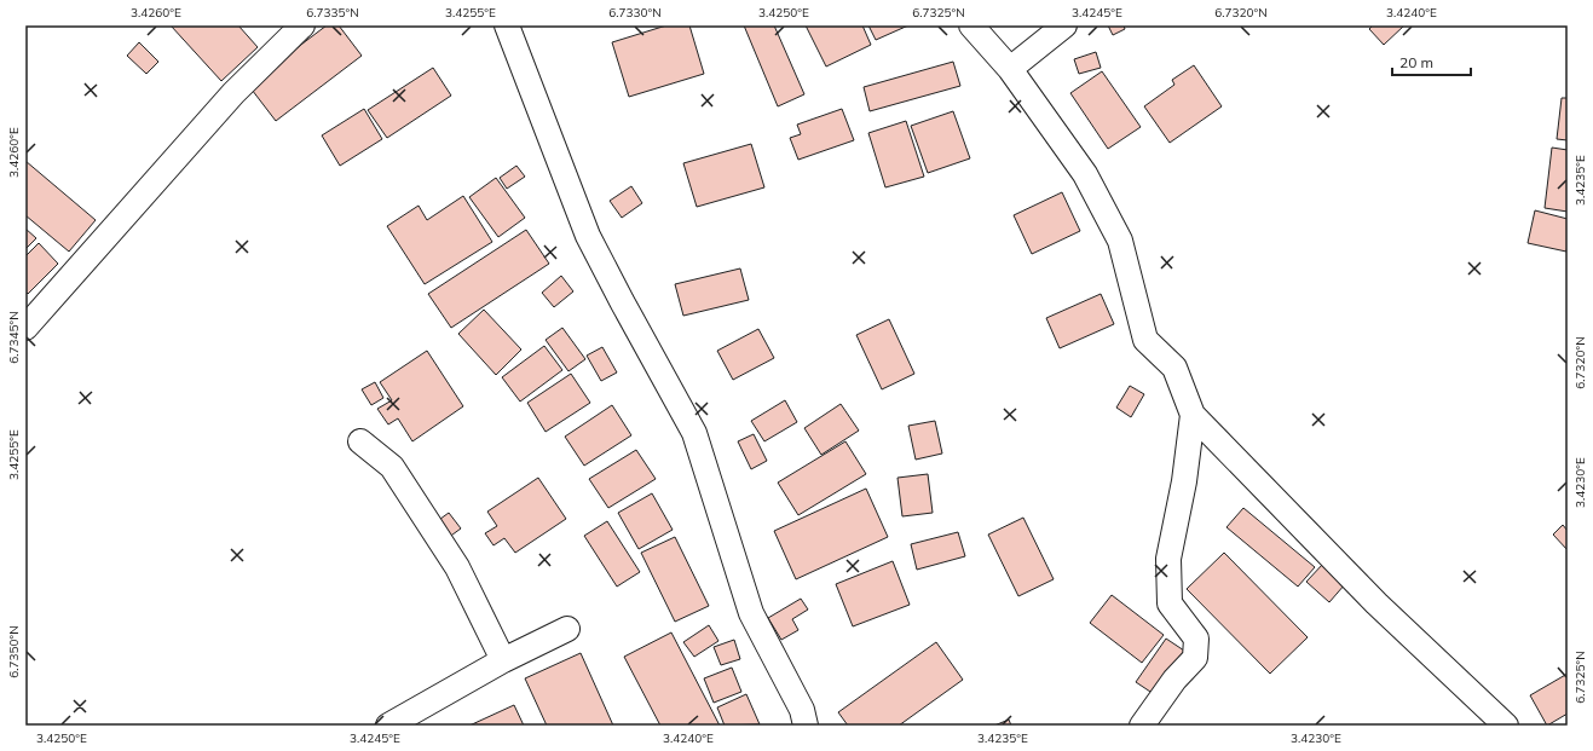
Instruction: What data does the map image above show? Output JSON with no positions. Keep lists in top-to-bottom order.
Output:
{
  "scale_bar": "20 m",
  "coordinates": [
    "3.4260°E",
    "6.7335°N",
    "3.4255°E",
    "6.7330°N",
    "3.4250°E",
    "6.7325°N",
    "3.4245°E",
    "6.7320°N",
    "3.4240°E",
    "3.4235°E",
    "6.7345°N",
    "3.4230°E",
    "6.7350°N"
  ]
}
